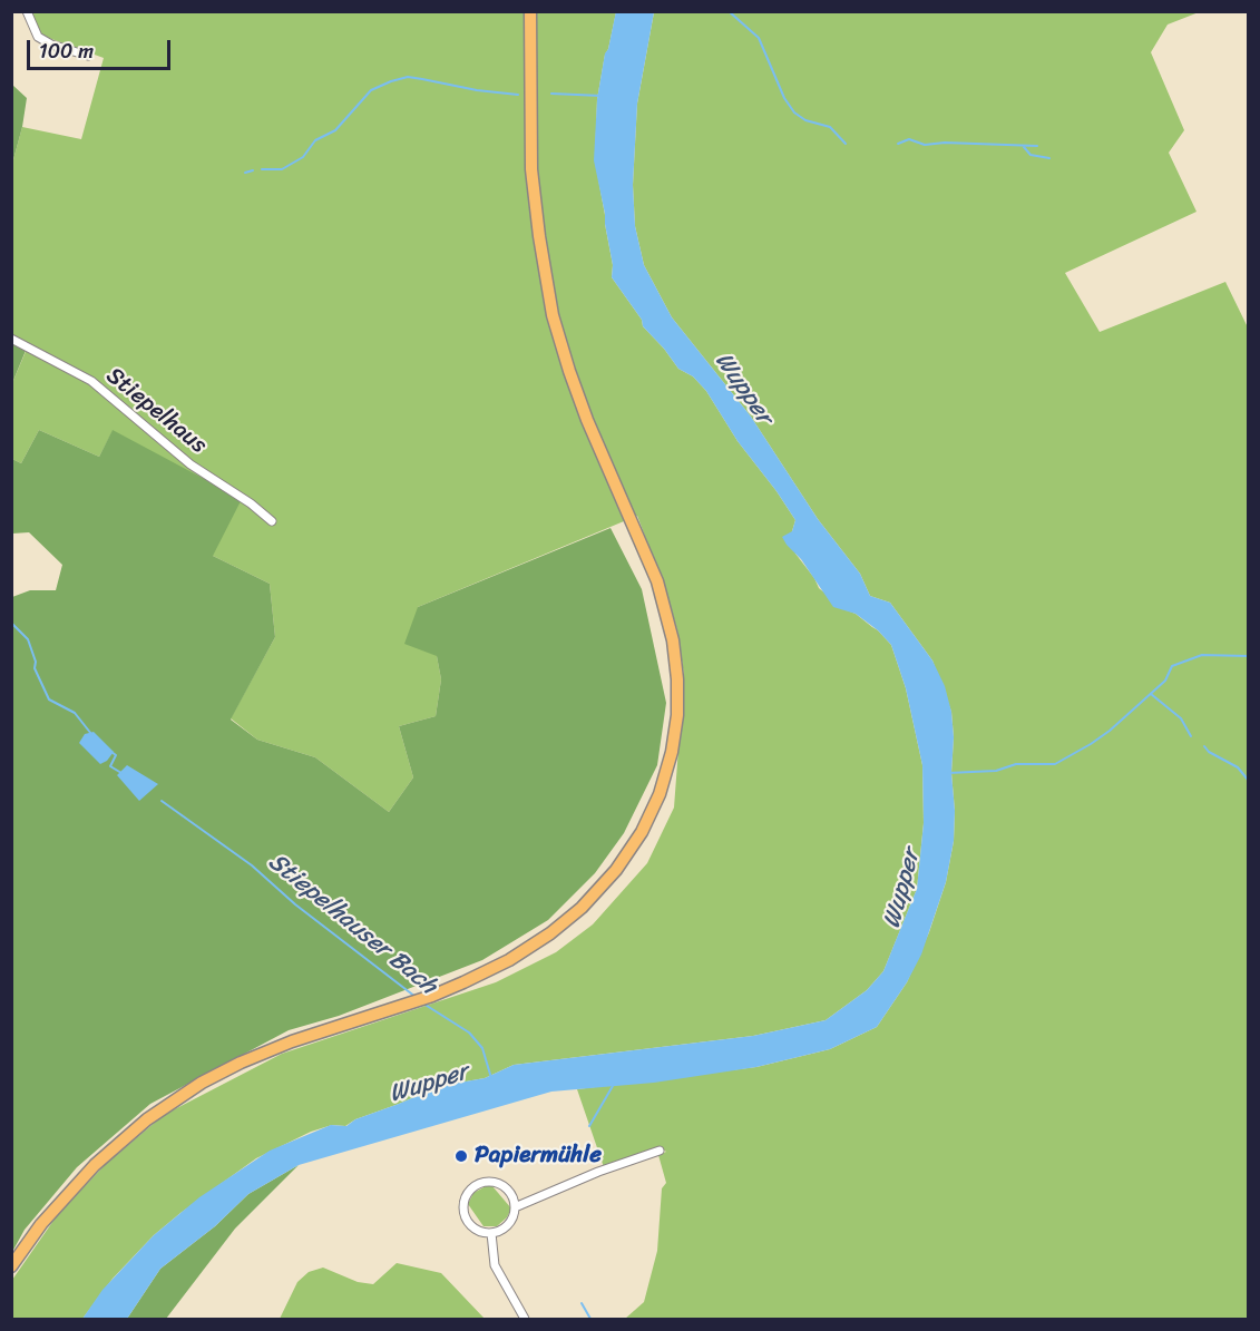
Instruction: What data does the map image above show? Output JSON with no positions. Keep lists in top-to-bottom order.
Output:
{
  "streets": {
    "street": ["Stiepelhaus"]
  },
  "water": ["Wupper", "Stiepelhauser Bach"],
  "places": ["Papiermühle"],
  "scale_bar": "100 m"
}
